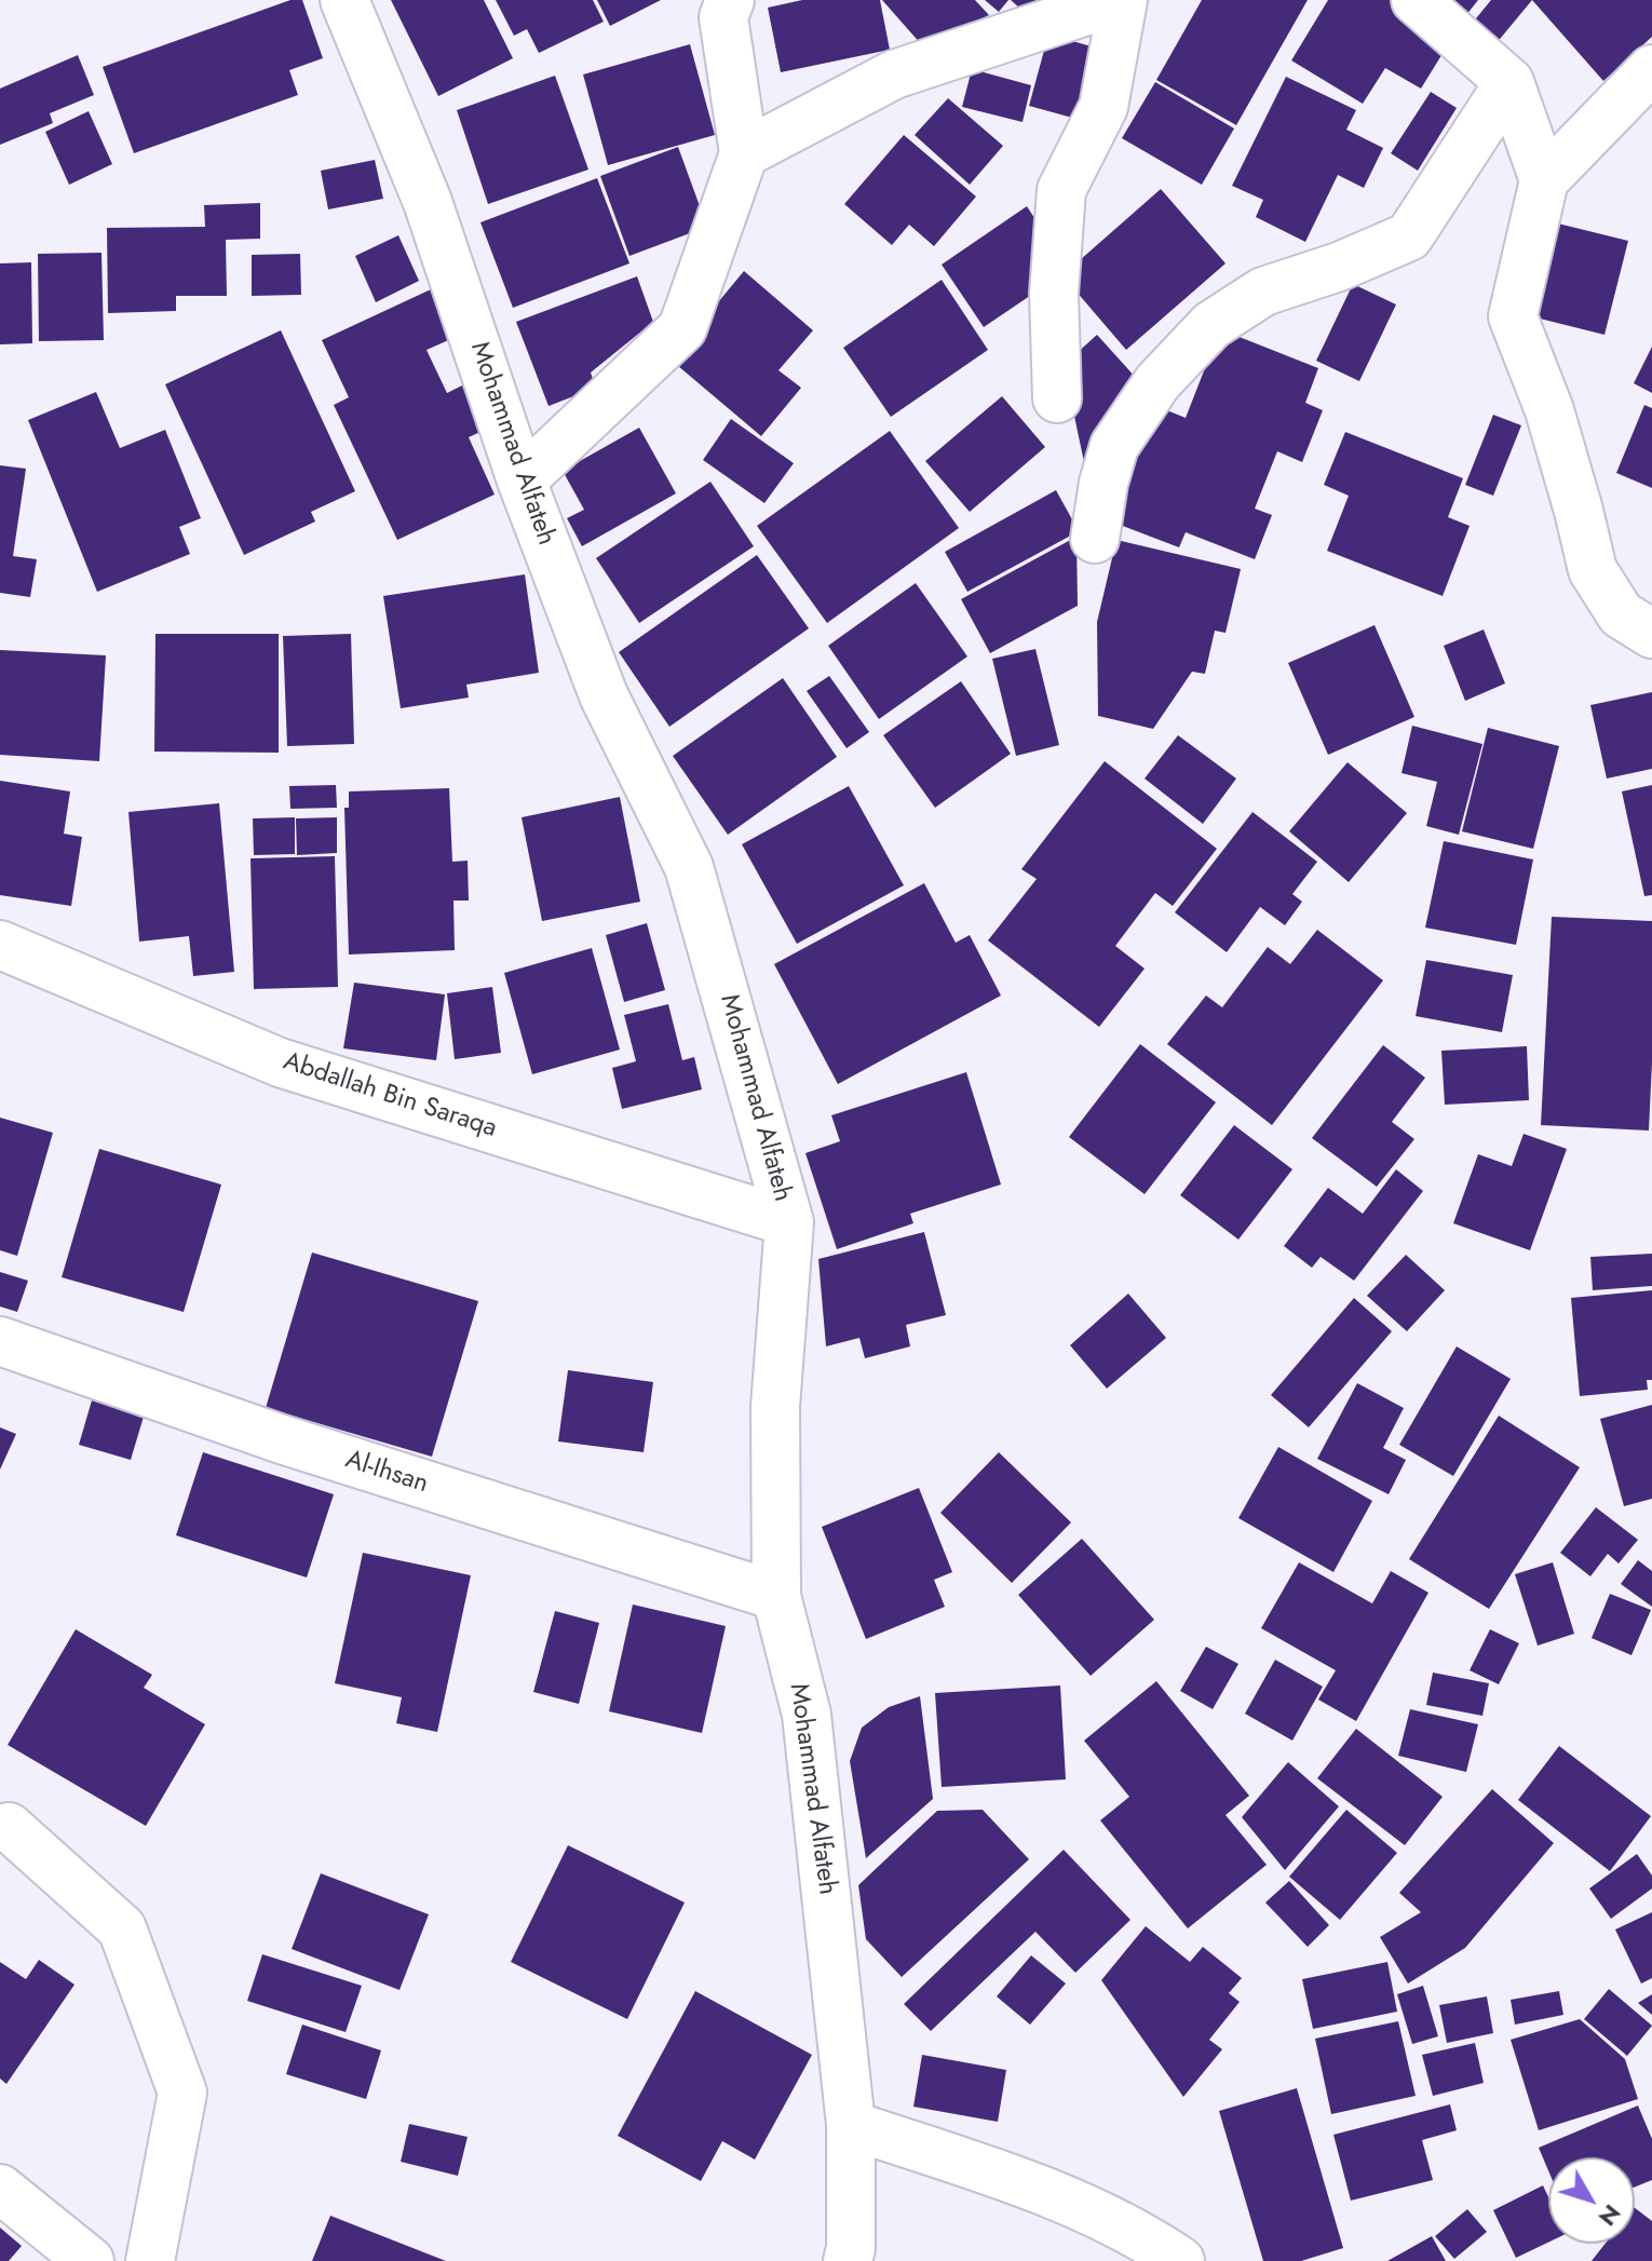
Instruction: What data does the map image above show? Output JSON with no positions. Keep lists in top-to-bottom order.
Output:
{
  "streets": {
    "street": ["Mohammad Alfateh", "Abdallah Bin Saraqa", "Al-Ihsan"]
  },
  "crossings": [
    ["Mohammad Alfateh", "Abdallah Bin Saraqa"],
    ["Mohammad Alfateh", "Al-Ihsan"]
  ],
  "north": "bottom right"
}
